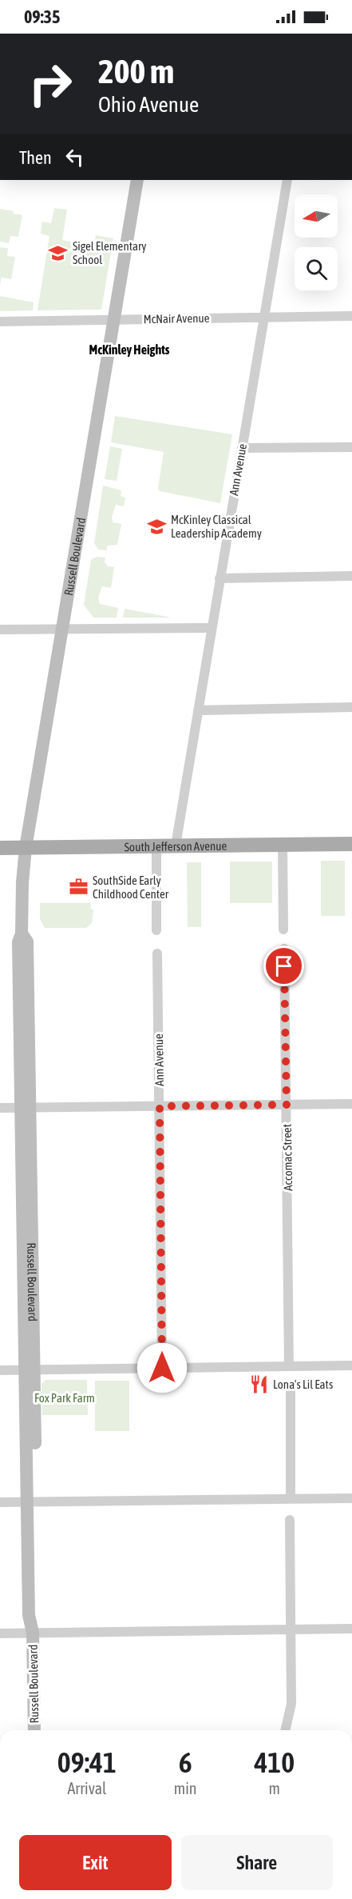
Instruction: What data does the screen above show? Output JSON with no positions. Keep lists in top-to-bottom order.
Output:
{
  "streets": {
    "main road": ["Russell Boulevard", "South Jefferson Avenue"],
    "street": ["McNair Avenue", "Ann Avenue", "Accomac Street"]
  },
  "crossings": [
    ["McNair Avenue", "Ann Avenue"],
    ["McNair Avenue", "Russell Boulevard"],
    ["Ann Avenue", "South Jefferson Avenue"],
    ["Russell Boulevard", "South Jefferson Avenue"]
  ],
  "districts": ["McKinley Heights"],
  "parks": ["Fox Park Farm"],
  "places": {
    "school or university": ["Sigel Elementary School", "McKinley Classical Leadership Academy"],
    "office": ["SouthSide Early Childhood Center"],
    "restaurant": ["Lona's Lil Eats"]
  },
  "north": "left",
  "page": {
    "status": "09:35",
    "turn": ["200 m", "Ohio Avenue"],
    "then": "Then",
    "eta": [
      "09:41",
      "Arrival",
      "6",
      "min",
      "410",
      "m"
    ],
    "buttons": ["Exit", "Share"]
  }
}
